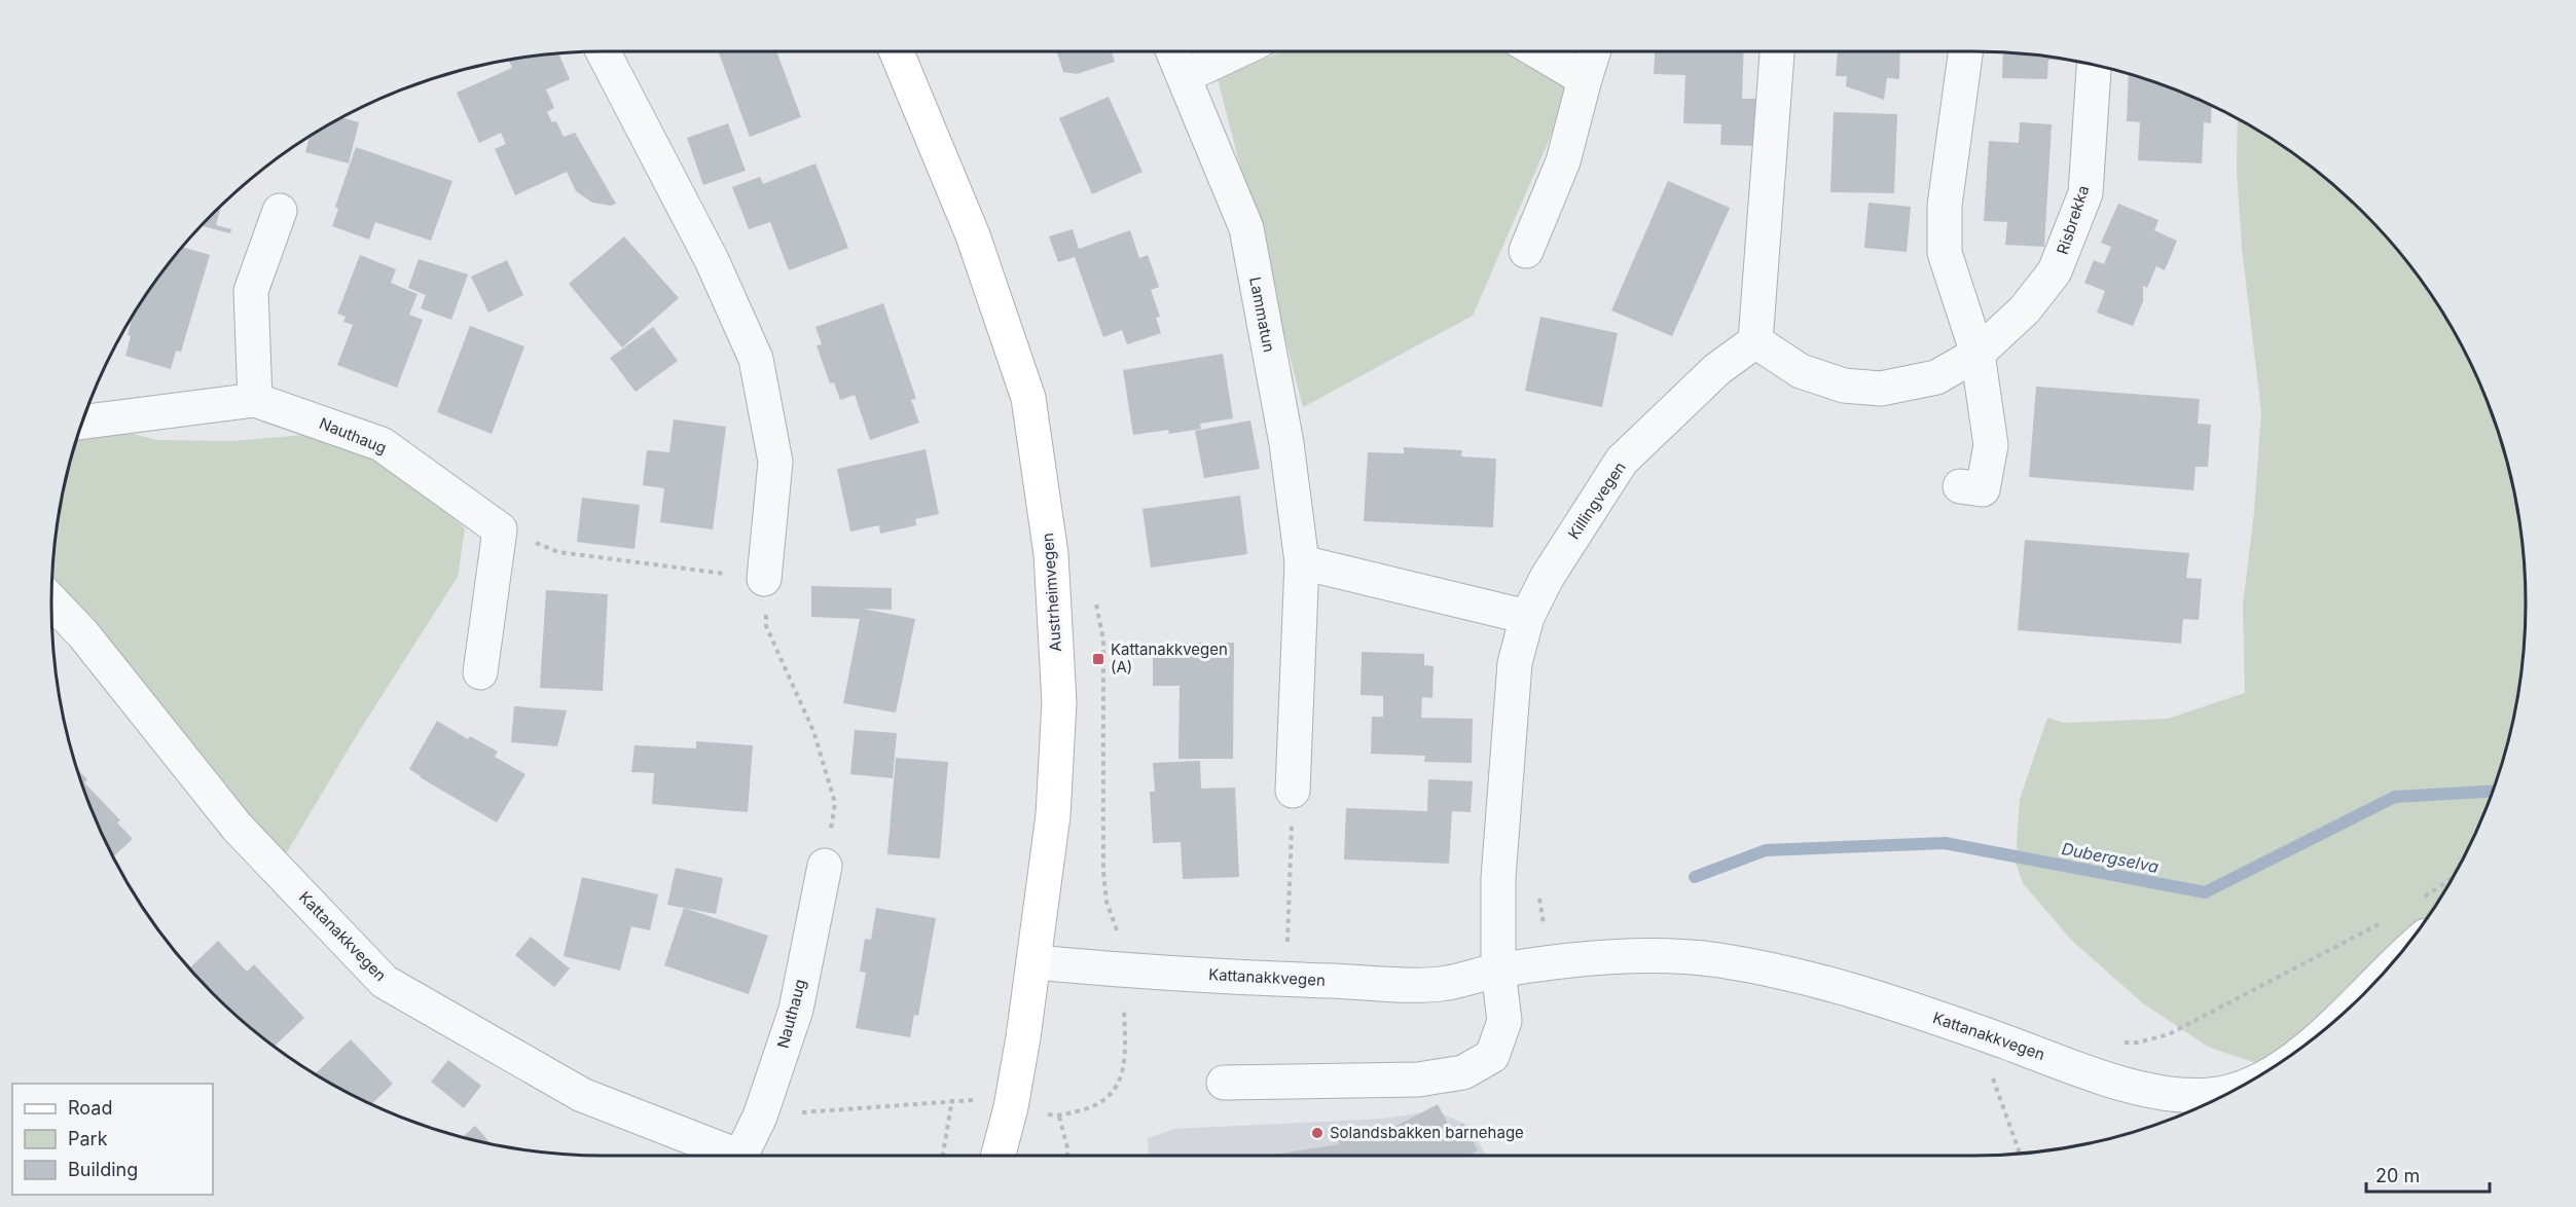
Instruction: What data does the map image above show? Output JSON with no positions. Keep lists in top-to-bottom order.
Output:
{
  "streets": {
    "main road": ["Austrheimvegen"],
    "street": [
      "Risbrekka",
      "Lammatun",
      "Nauthaug",
      "Killingvegen",
      "Kattanakkvegen"
    ]
  },
  "crossings": [
    ["Risbrekka", "Killingvegen"],
    ["Killingvegen", "Kattanakkvegen"],
    ["Austrheimvegen", "Kattanakkvegen"]
  ],
  "water": ["Dubergselva"],
  "places": {
    "transit": ["Kattanakkvegen (A)"],
    "other": ["Solandsbakken barnehage"]
  },
  "legend": ["Road", "Park", "Building"],
  "scale_bar": "20 m"
}
